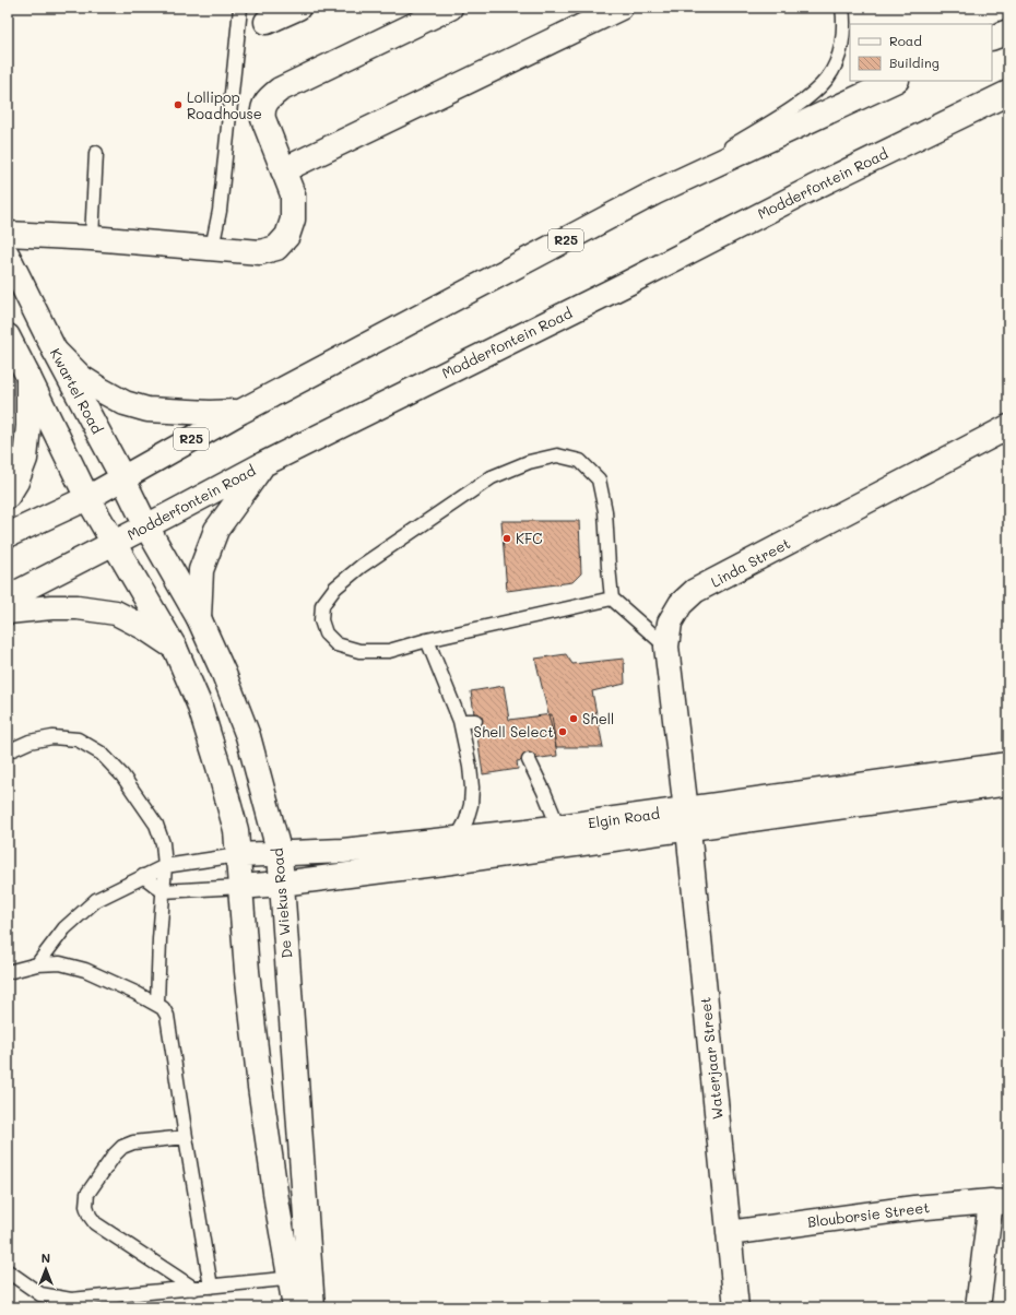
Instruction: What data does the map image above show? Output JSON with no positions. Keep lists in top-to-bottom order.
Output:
{
  "streets": {
    "street": [
      "Modderfontein Road",
      "R25",
      "Kwartel Road",
      "Linda Street",
      "Elgin Road",
      "De Wiekus Road",
      "Waterjaar Street",
      "Blouborsie Street"
    ]
  },
  "crossings": [
    ["Modderfontein Road", "Kwartel Road"],
    ["Modderfontein Road", "De Wiekus Road"],
    ["R25", "Kwartel Road"],
    ["Kwartel Road", "De Wiekus Road"],
    ["Linda Street", "Elgin Road"],
    ["Linda Street", "Waterjaar Street"],
    ["Elgin Road", "De Wiekus Road"],
    ["Elgin Road", "Waterjaar Street"],
    ["Waterjaar Street", "Blouborsie Street"]
  ],
  "places": [
    "Lollipop Roadhouse",
    "KFC",
    "Shell",
    "Shell Select"
  ],
  "legend": ["Road", "Building"],
  "north": "top"
}
